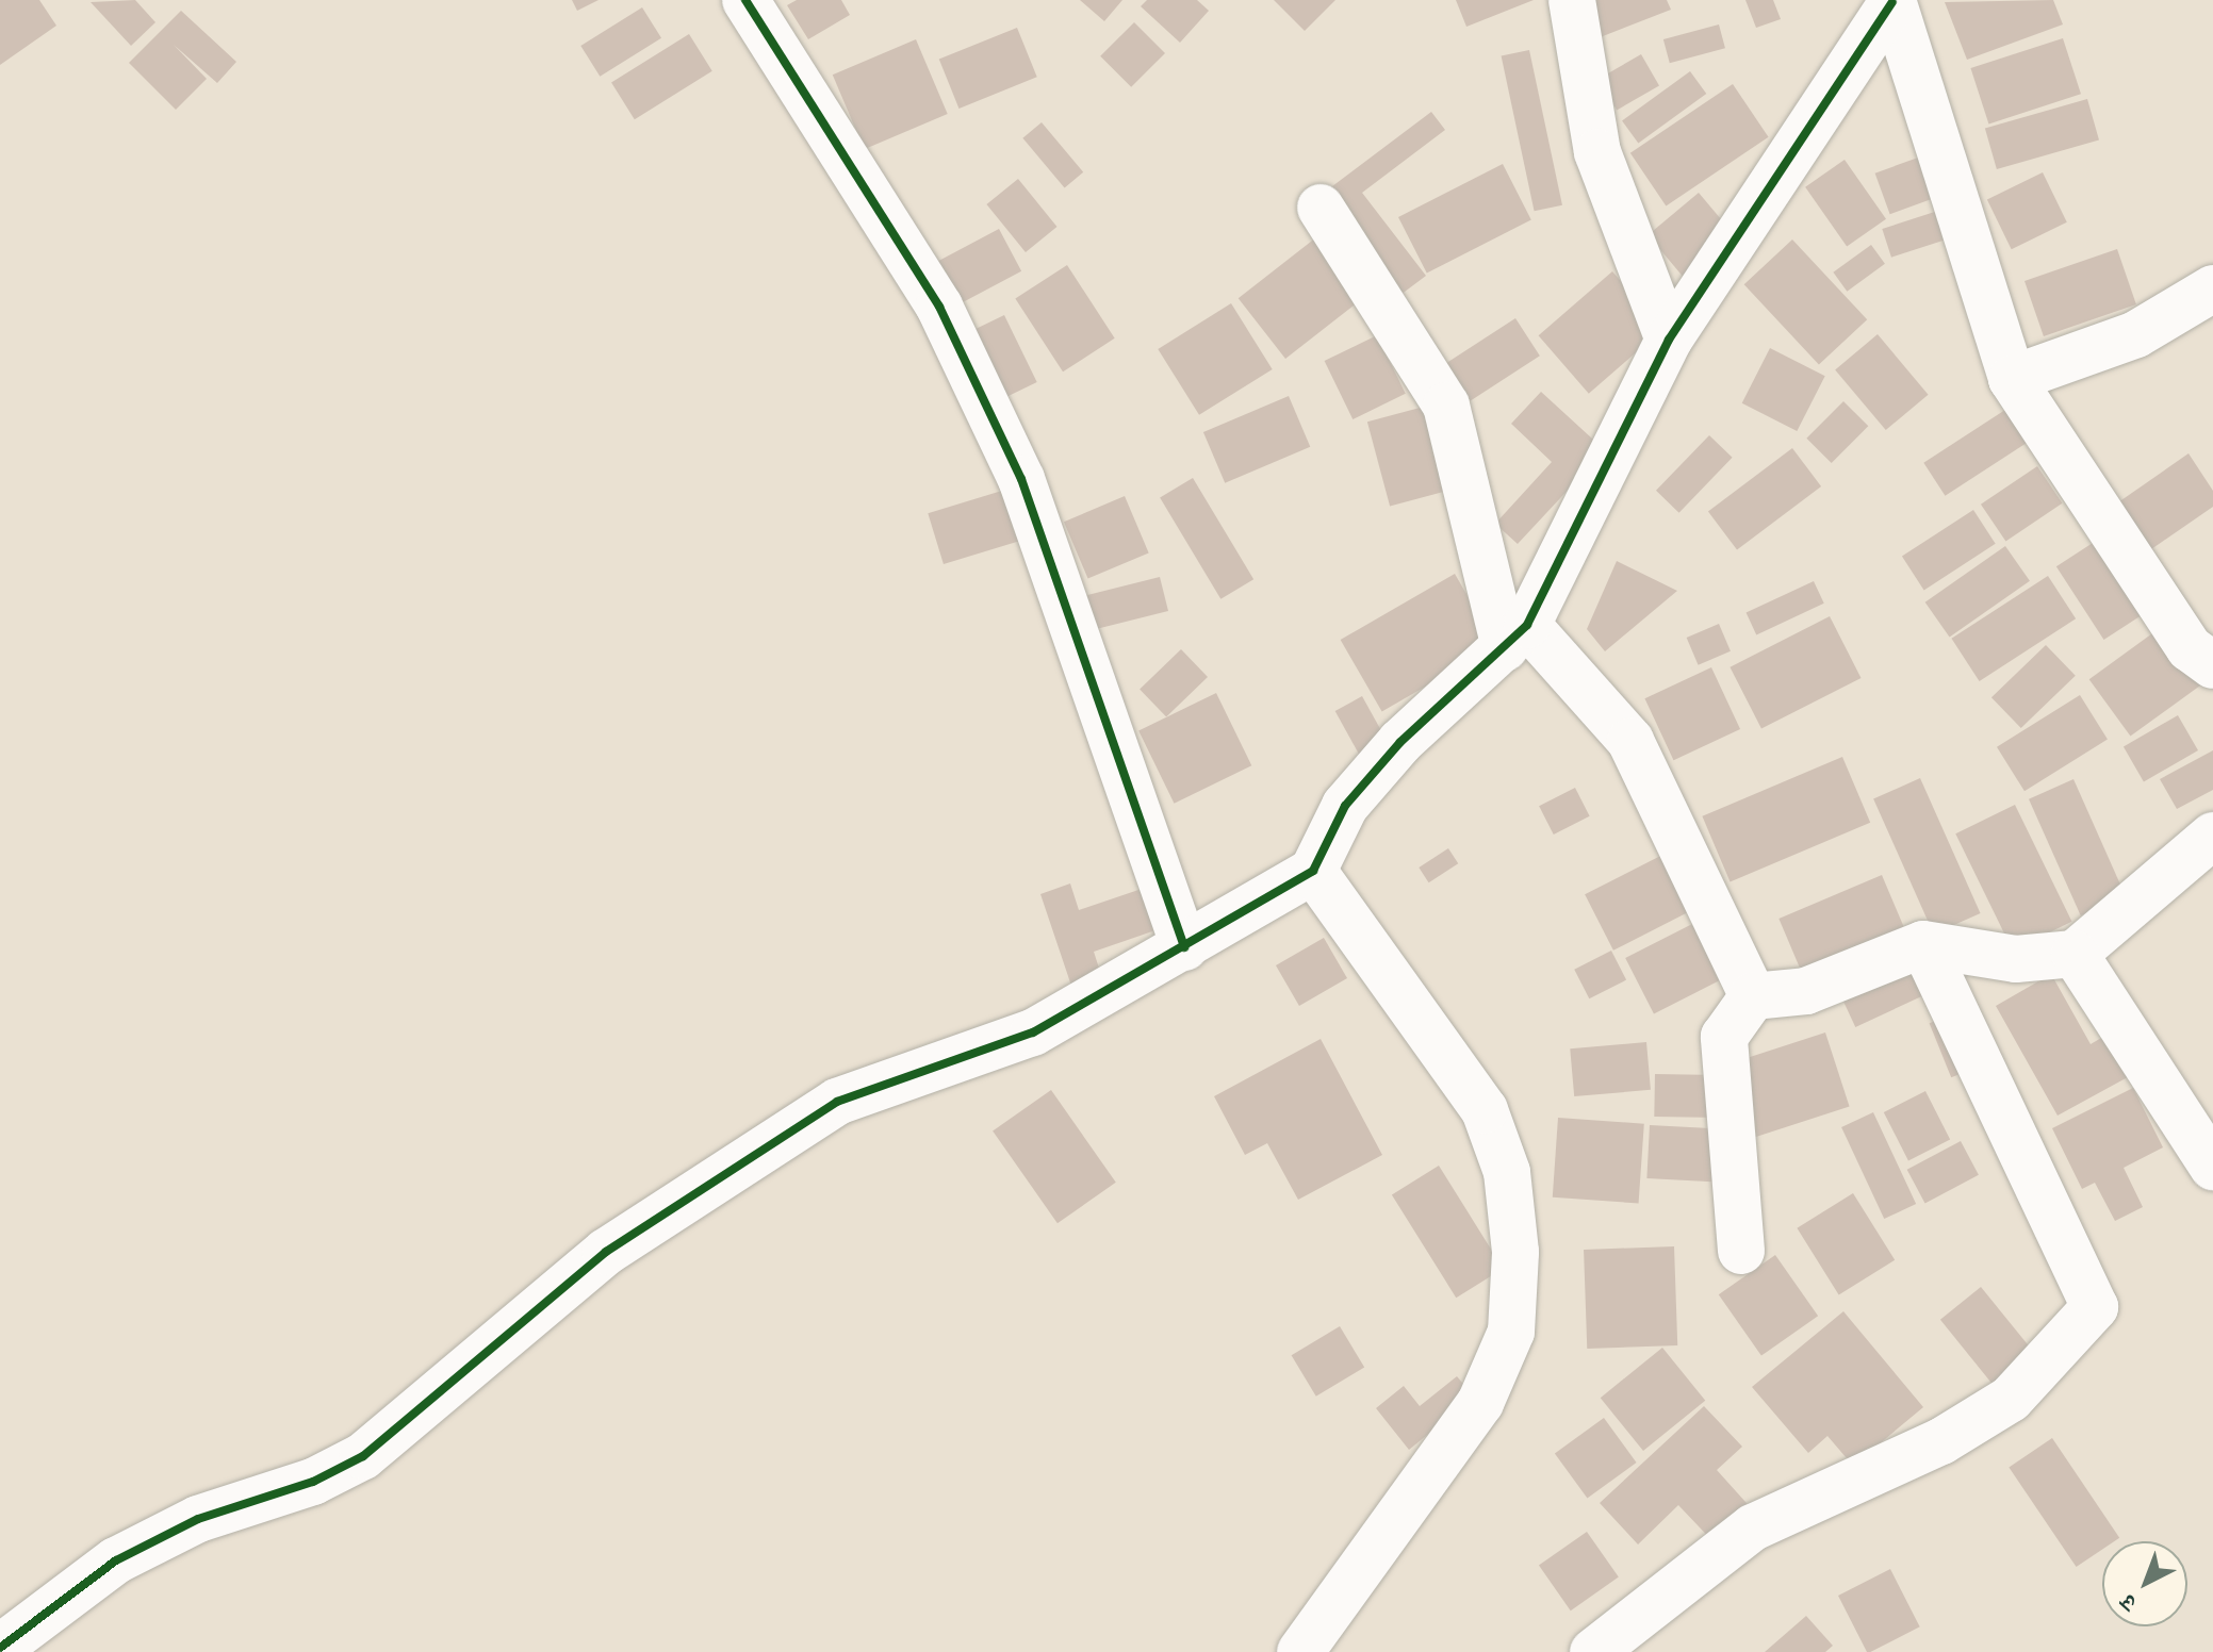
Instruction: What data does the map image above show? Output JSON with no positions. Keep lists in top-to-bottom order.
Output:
{
  "north": "bottom left"
}
